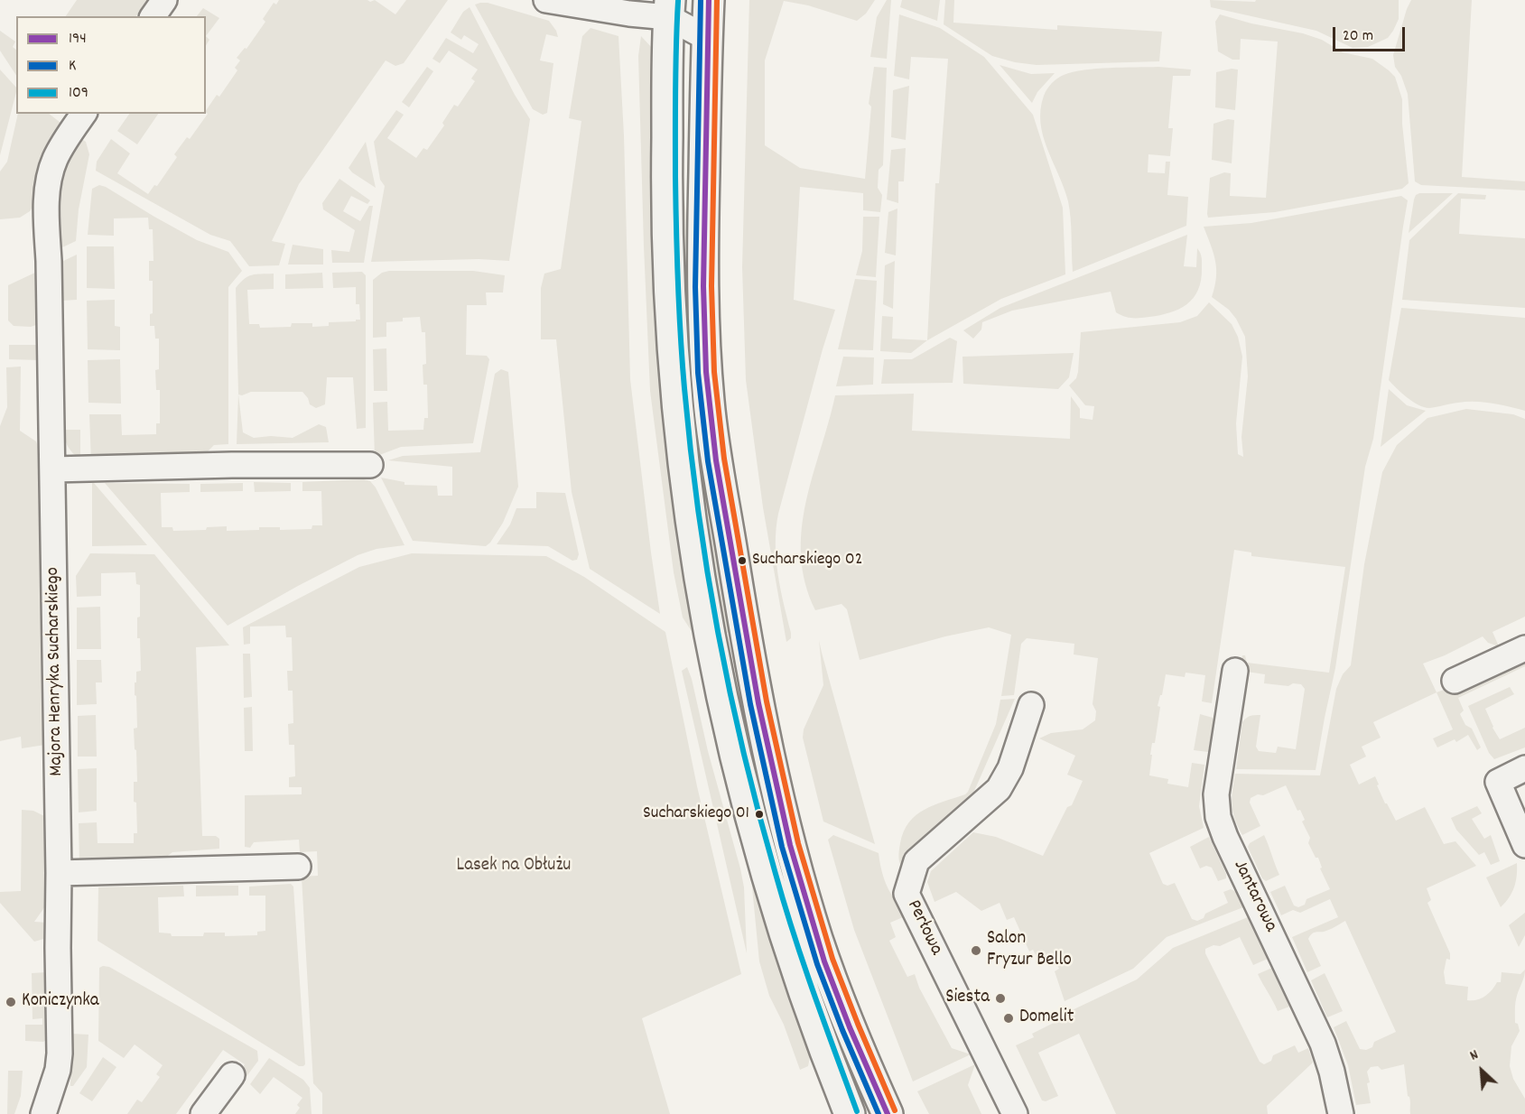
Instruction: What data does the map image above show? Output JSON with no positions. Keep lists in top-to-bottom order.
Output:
{
  "streets": {
    "street": ["Majora Henryka Sucharskiego", "Jantarowa", "Perłowa"]
  },
  "parks": ["Lasek na Obłużu"],
  "places": [
    "Sucharskiego 02",
    "Sucharskiego 01",
    "Salon Fryzur Bello",
    "Siesta",
    "Koniczynka",
    "Domelit"
  ],
  "lines": ["transit line 194", "transit line K", "transit line 109"],
  "legend": ["194", "K", "109"],
  "scale_bar": "20 m",
  "north": "top left"
}
